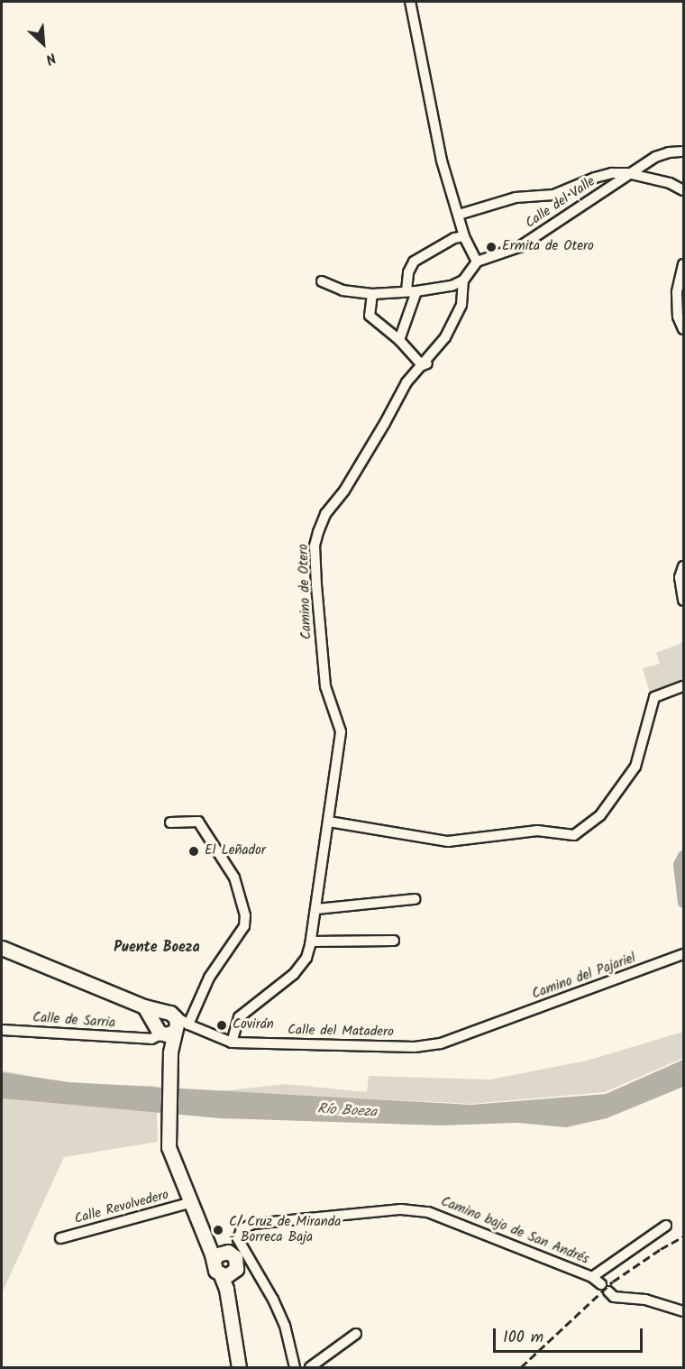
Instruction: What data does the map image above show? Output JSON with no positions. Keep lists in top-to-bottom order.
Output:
{
  "streets": {
    "street": [
      "Calle del Valle",
      "Camino de Otero",
      "Camino del Pajariel",
      "Calle de Sarria",
      "Calle del Matadero",
      "Calle Revolvedero",
      "Camino bajo de San Andrés"
    ]
  },
  "crossings": [
    ["Camino de Otero", "Calle del Matadero"],
    ["Camino del Pajariel", "Calle del Matadero"],
    ["Calle de Sarria", "Calle del Matadero"]
  ],
  "districts": ["Puente Boeza"],
  "water": ["Río Boeza"],
  "places": [
    "Ermita de Otero",
    "El Leñador",
    "Covirán",
    "C/ Cruz de Miranda - Borreca Baja"
  ],
  "scale_bar": "100 m",
  "north": "bottom right"
}
